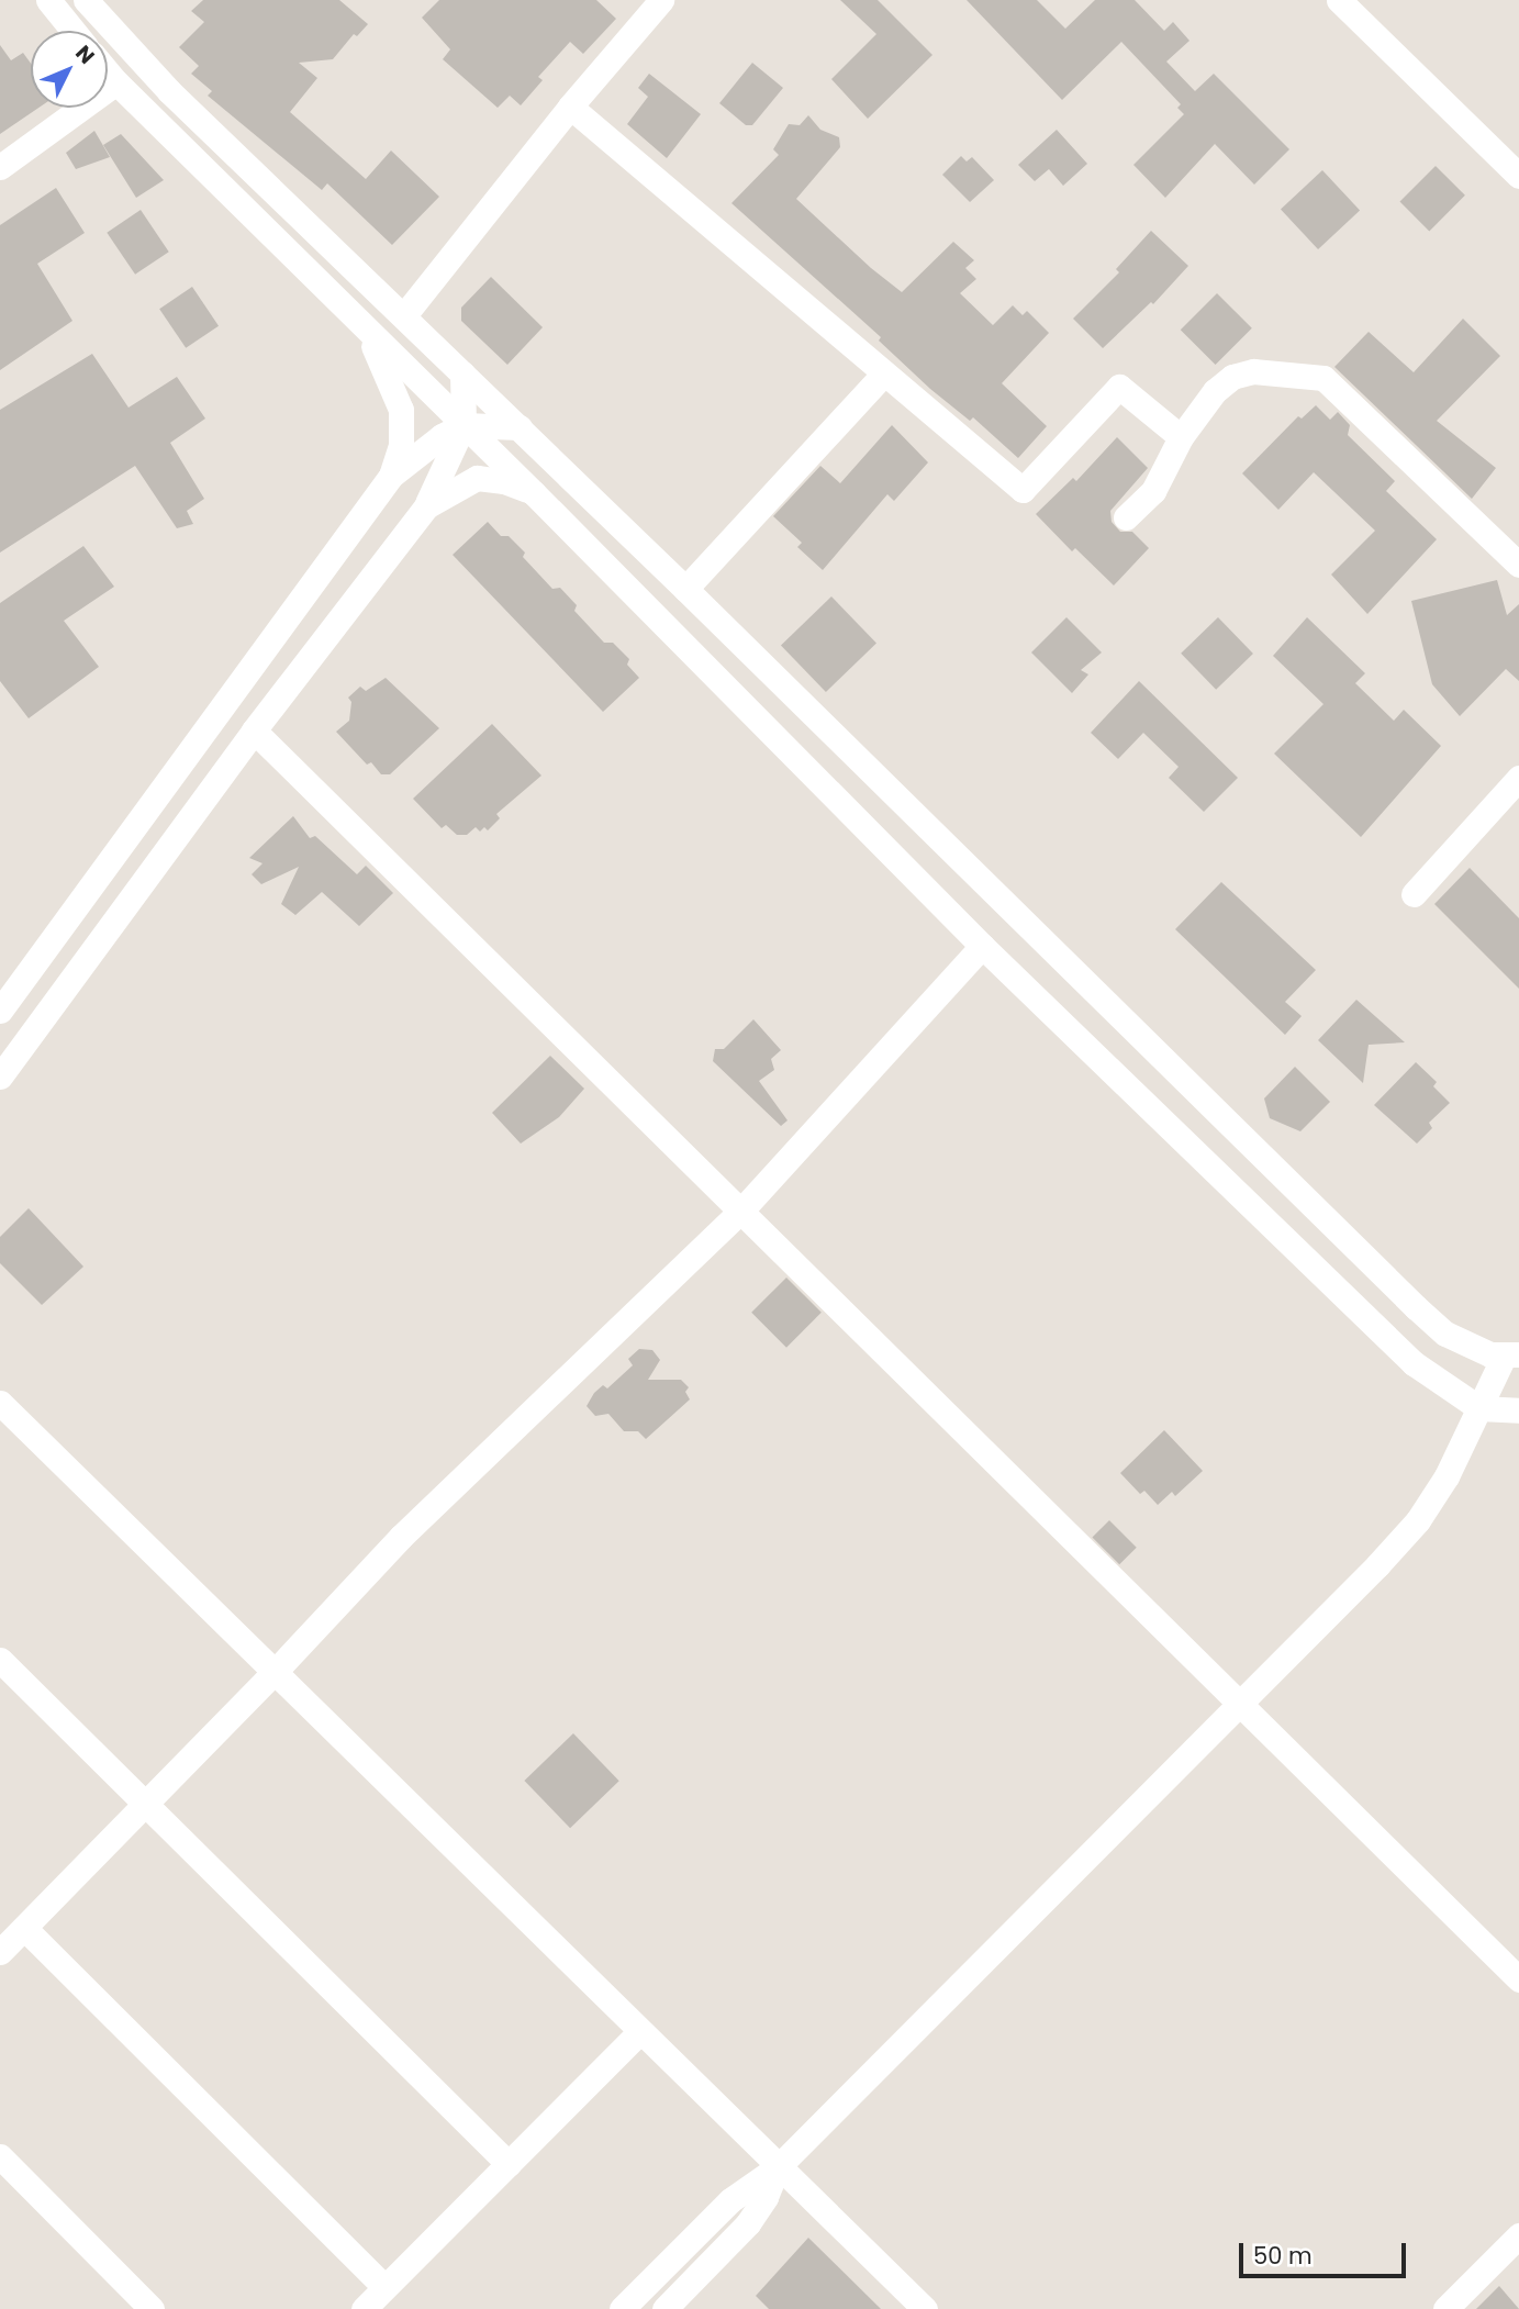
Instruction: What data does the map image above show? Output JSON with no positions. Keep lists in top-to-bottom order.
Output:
{
  "scale_bar": "50 m",
  "north": "top right"
}
